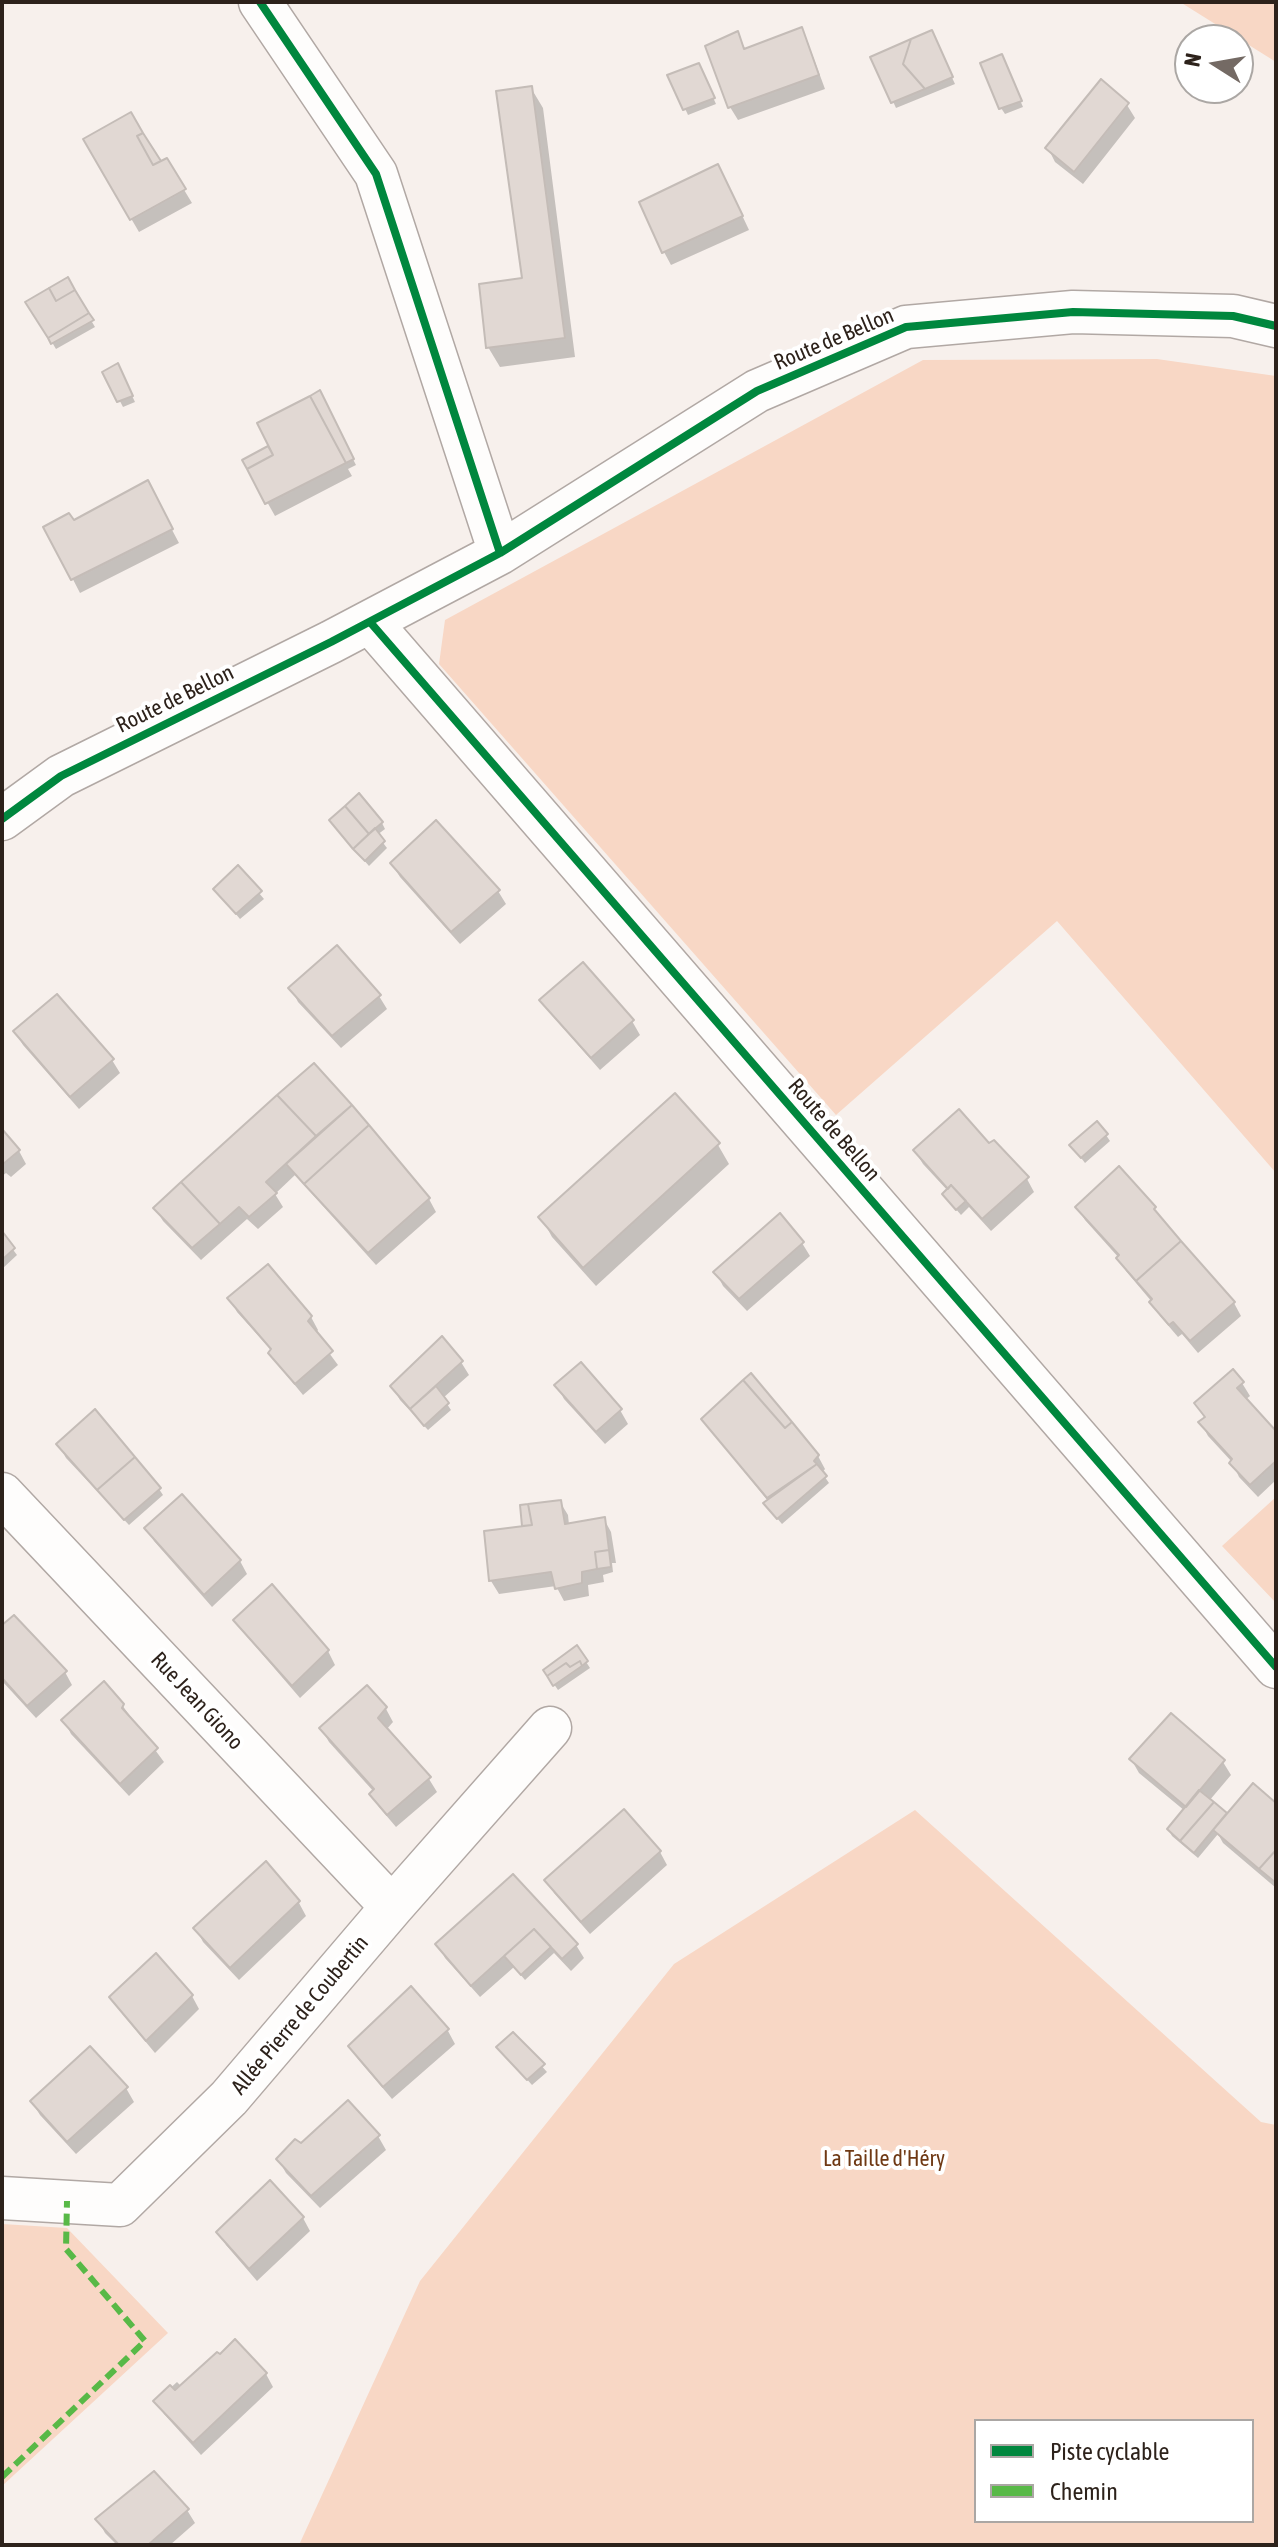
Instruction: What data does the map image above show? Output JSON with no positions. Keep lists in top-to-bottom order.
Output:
{
  "streets": {
    "street": ["Route de Bellon", "Rue Jean Giono", "Allée Pierre de Coubertin"]
  },
  "crossings": [
    ["Rue Jean Giono", "Allée Pierre de Coubertin"]
  ],
  "parks": ["La Taille d'Héry"],
  "legend": ["Piste cyclable", "Chemin"],
  "north": "left"
}
